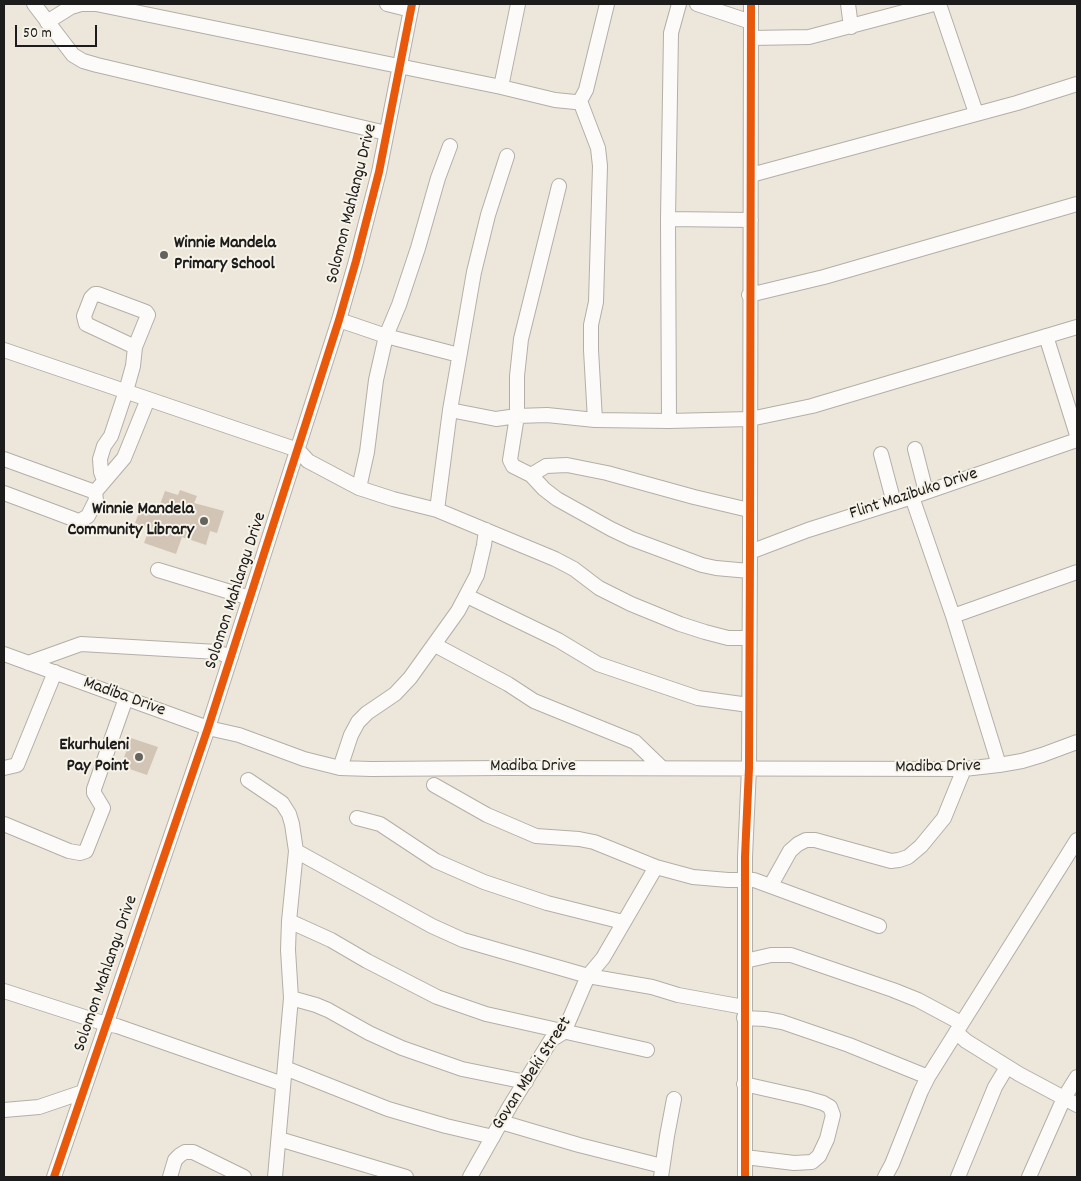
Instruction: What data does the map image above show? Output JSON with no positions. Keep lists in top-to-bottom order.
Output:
{
  "streets": {
    "street": [
      "Solomon Mahlangu Drive",
      "Flint Mazibuko Drive",
      "Madiba Drive",
      "Govan Mbeki Street"
    ]
  },
  "crossings": [
    ["Solomon Mahlangu Drive", "Madiba Drive"]
  ],
  "places": ["Winnie Mandela Primary School", "Winnie Mandela Community Library", "Ekurhuleni Pay Point"],
  "scale_bar": "50 m"
}
